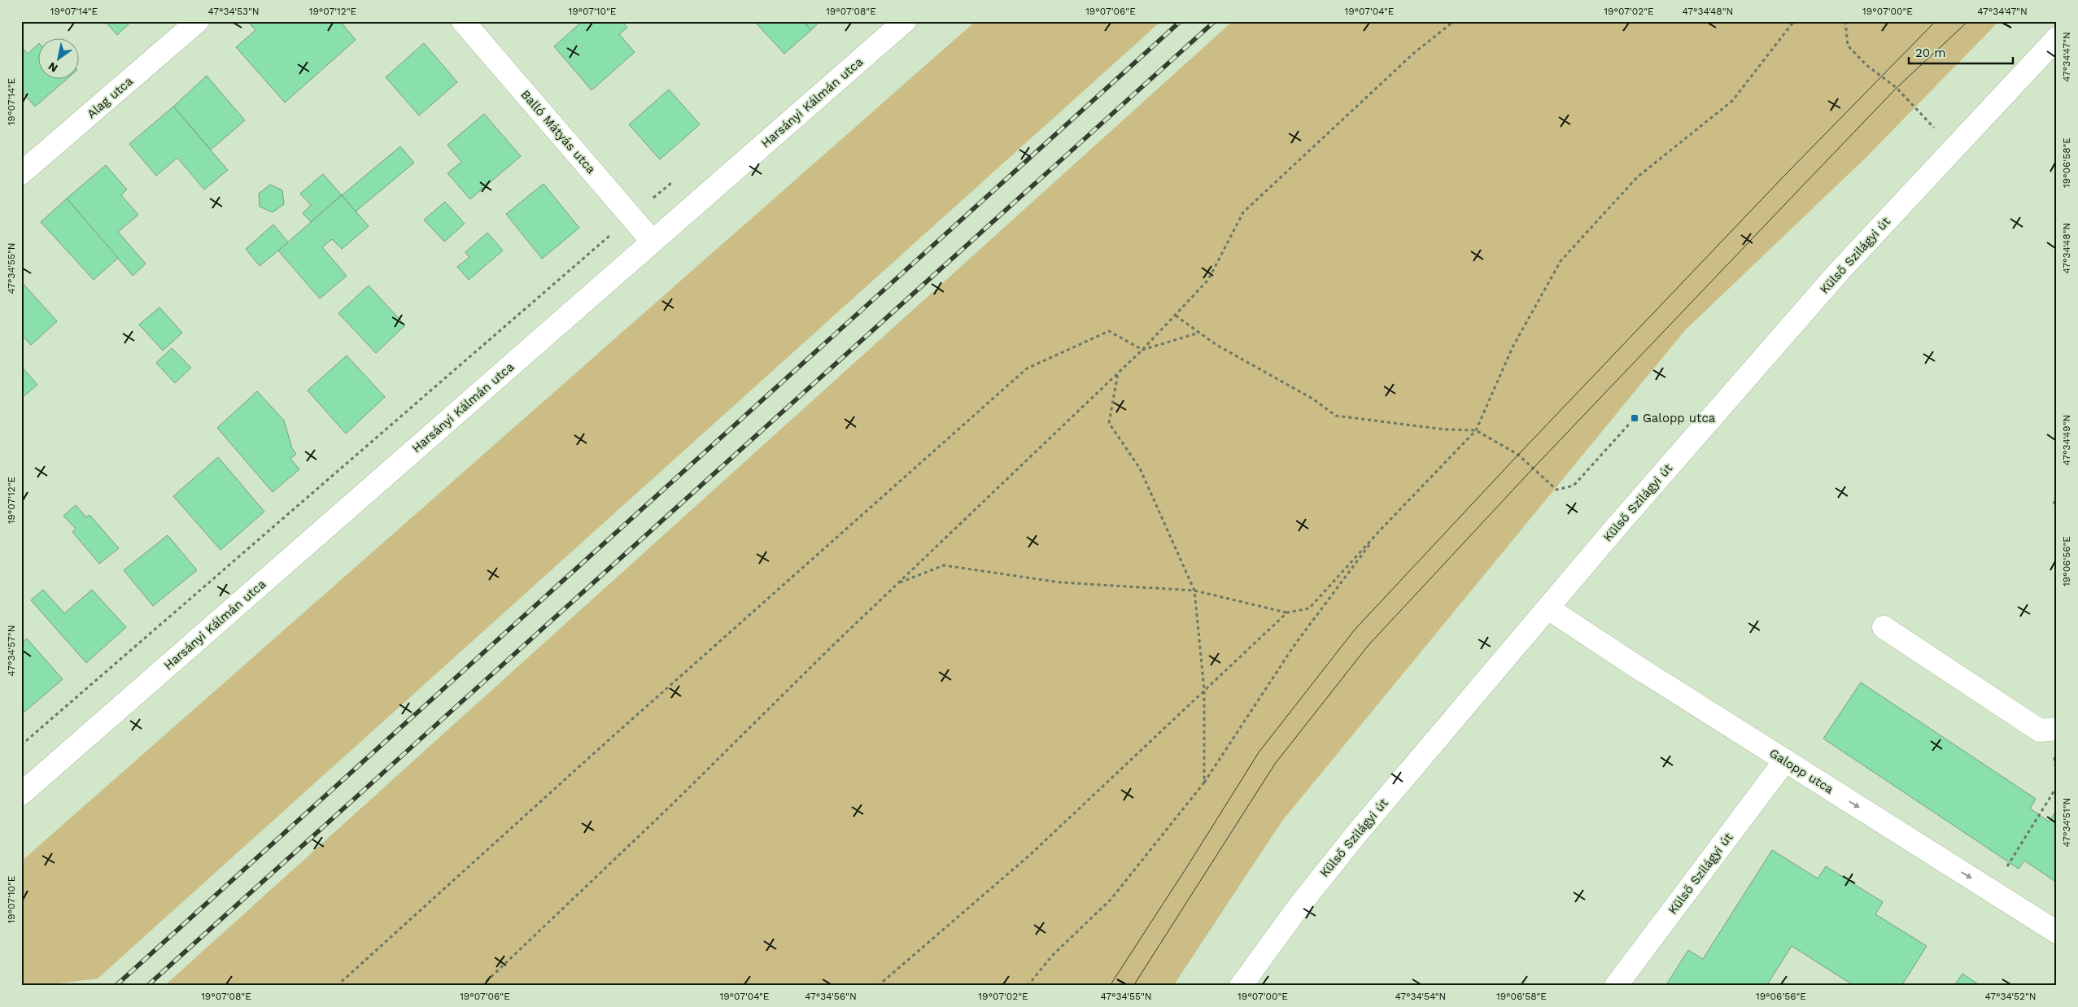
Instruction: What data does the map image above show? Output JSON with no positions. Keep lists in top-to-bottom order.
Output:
{
  "streets": {
    "street": [
      "Alag utca",
      "Harsányi Kálmán utca",
      "Balló Mátyás utca",
      "Külső Szilágyi út",
      "Galopp utca"
    ]
  },
  "crossings": [
    ["Harsányi Kálmán utca", "Balló Mátyás utca"],
    ["Külső Szilágyi út", "Galopp utca"]
  ],
  "places": {
    "transit": ["Galopp utca"]
  },
  "scale_bar": "20 m",
  "north": "bottom left",
  "coordinates": [
    "19°07'14\"E",
    "47°34'53\"N",
    "19°07'12\"E",
    "19°07'10\"E",
    "19°07'08\"E",
    "19°07'06\"E",
    "19°07'04\"E",
    "19°07'02\"E",
    "47°34'48\"N",
    "19°07'00\"E",
    "47°34'47\"N",
    "19°06'58\"E",
    "47°34'55\"N",
    "47°34'49\"N",
    "19°06'56\"E",
    "47°34'57\"N",
    "47°34'51\"N",
    "47°34'56\"N",
    "47°34'54\"N",
    "47°34'52\"N"
  ]
}
